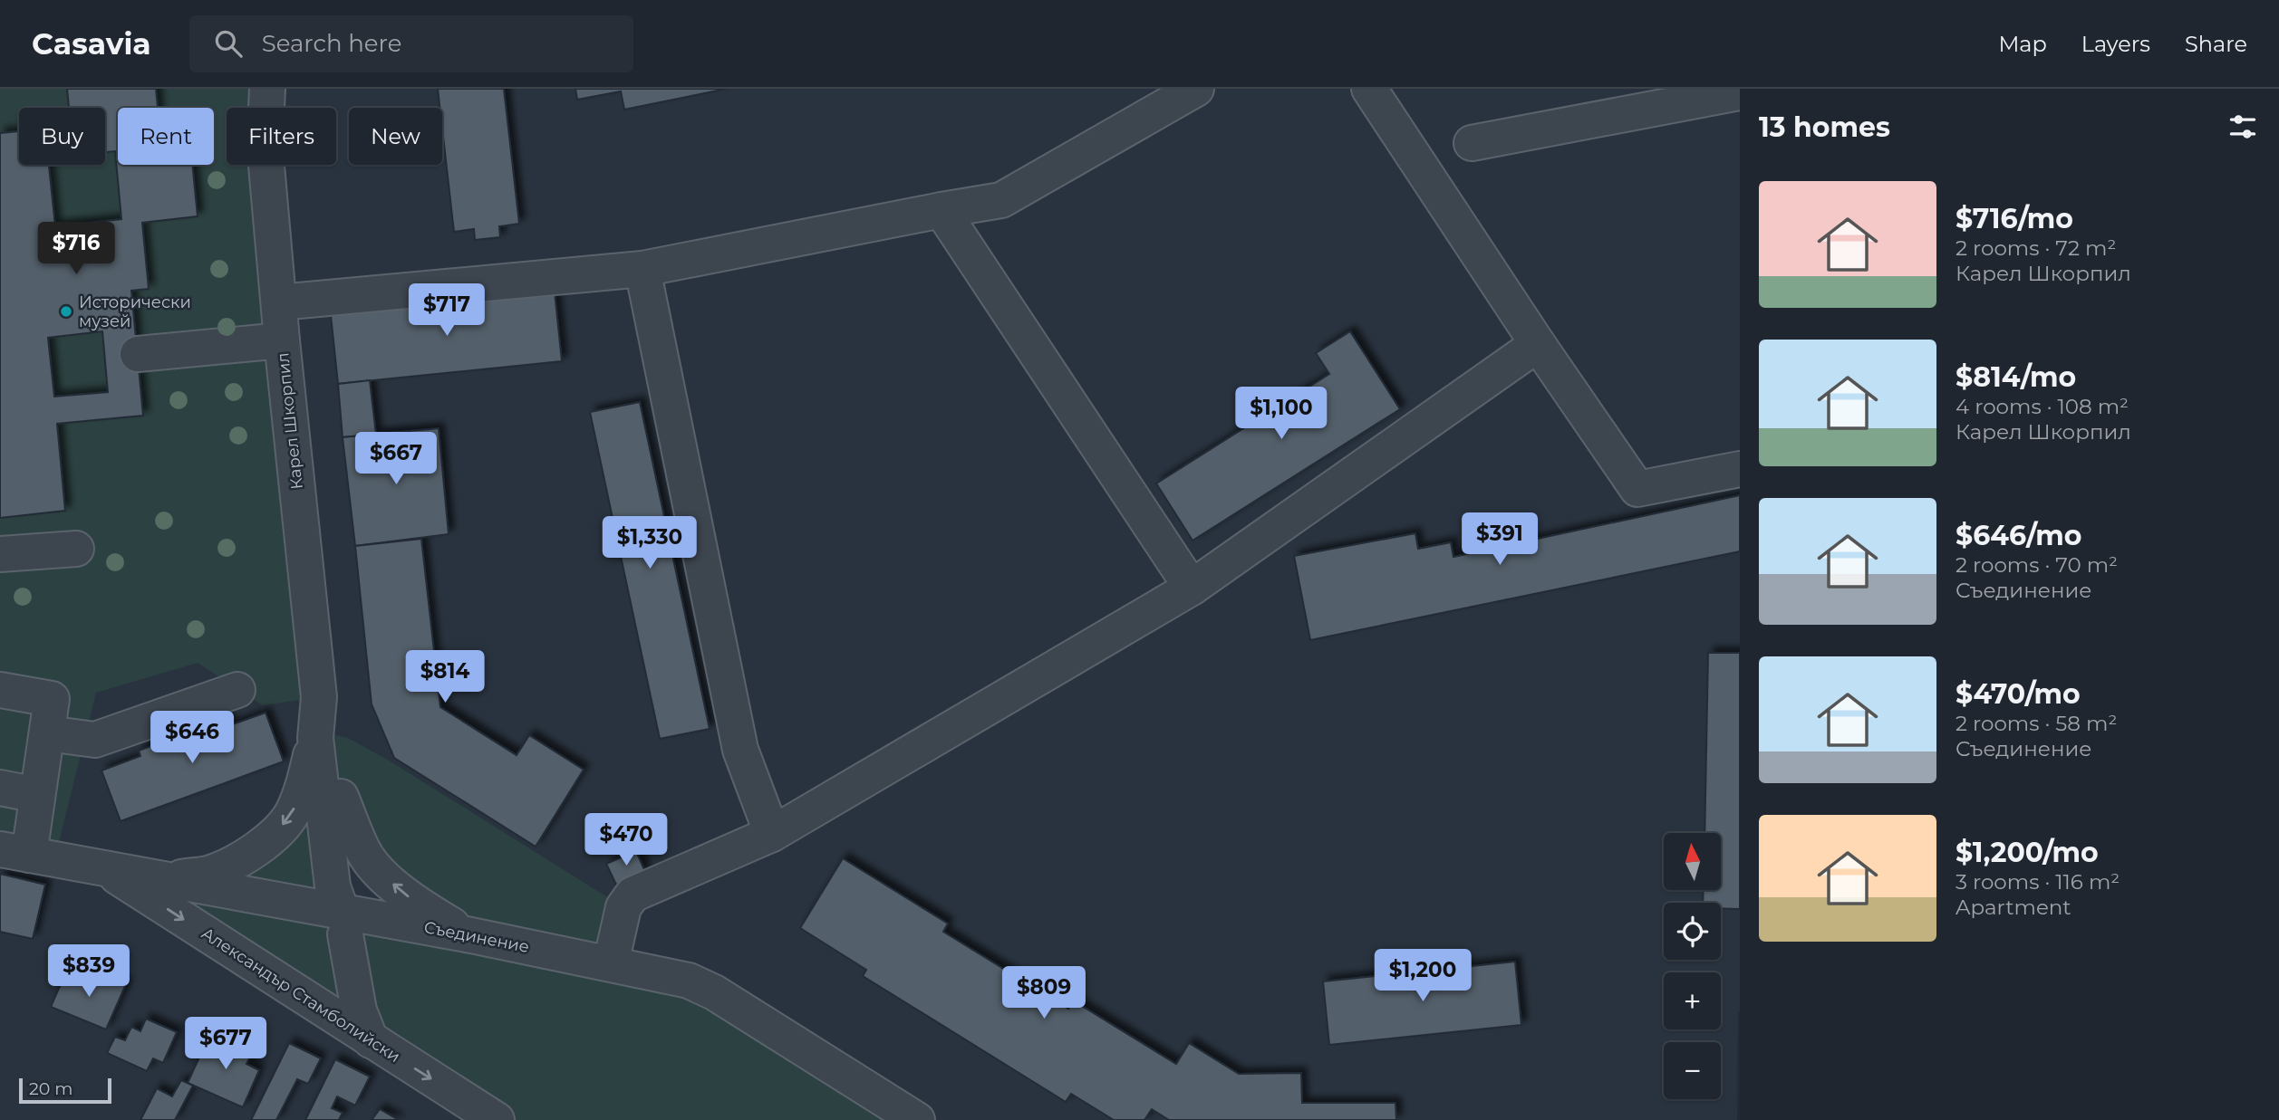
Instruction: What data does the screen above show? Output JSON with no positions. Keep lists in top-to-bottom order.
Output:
{
  "streets": {
    "street": ["Карел Шкорпил", "Съединение", "Александър Стамболийски"]
  },
  "crossings": [
    ["Карел Шкорпил", "Съединение"],
    ["Съединение", "Александър Стамболийски"]
  ],
  "places": ["Исторически музей"],
  "scale_bar": "20 m",
  "north": "top",
  "page": {
    "header": "Casavia",
    "search": "Search here",
    "nav": ["Map", "Layers", "Share"],
    "heading": "13 homes",
    "chip": [
      "Buy",
      "Rent",
      "Filters",
      "New"
    ],
    "list": [
      {
        "name": "$716/mo",
        "note": "2 rooms · 72 m² · Карел Шкорпил"
      },
      {
        "name": "$814/mo",
        "note": "4 rooms · 108 m² · Карел Шкорпил"
      },
      {
        "name": "$646/mo",
        "note": "2 rooms · 70 m² · Съединение"
      },
      {
        "name": "$470/mo",
        "note": "2 rooms · 58 m² · Съединение"
      },
      {
        "name": "$1,200/mo",
        "note": "3 rooms · 116 m² · Apartment"
      }
    ],
    "price": [
      "$716",
      "$717",
      "$1,100",
      "$667",
      "$391",
      "$1,330",
      "$814",
      "$646",
      "$470",
      "$839",
      "$1,200",
      "$809",
      "$677"
    ],
    "map_buttons": ["+", "−"],
    "scale": "20 m"
  }
}
